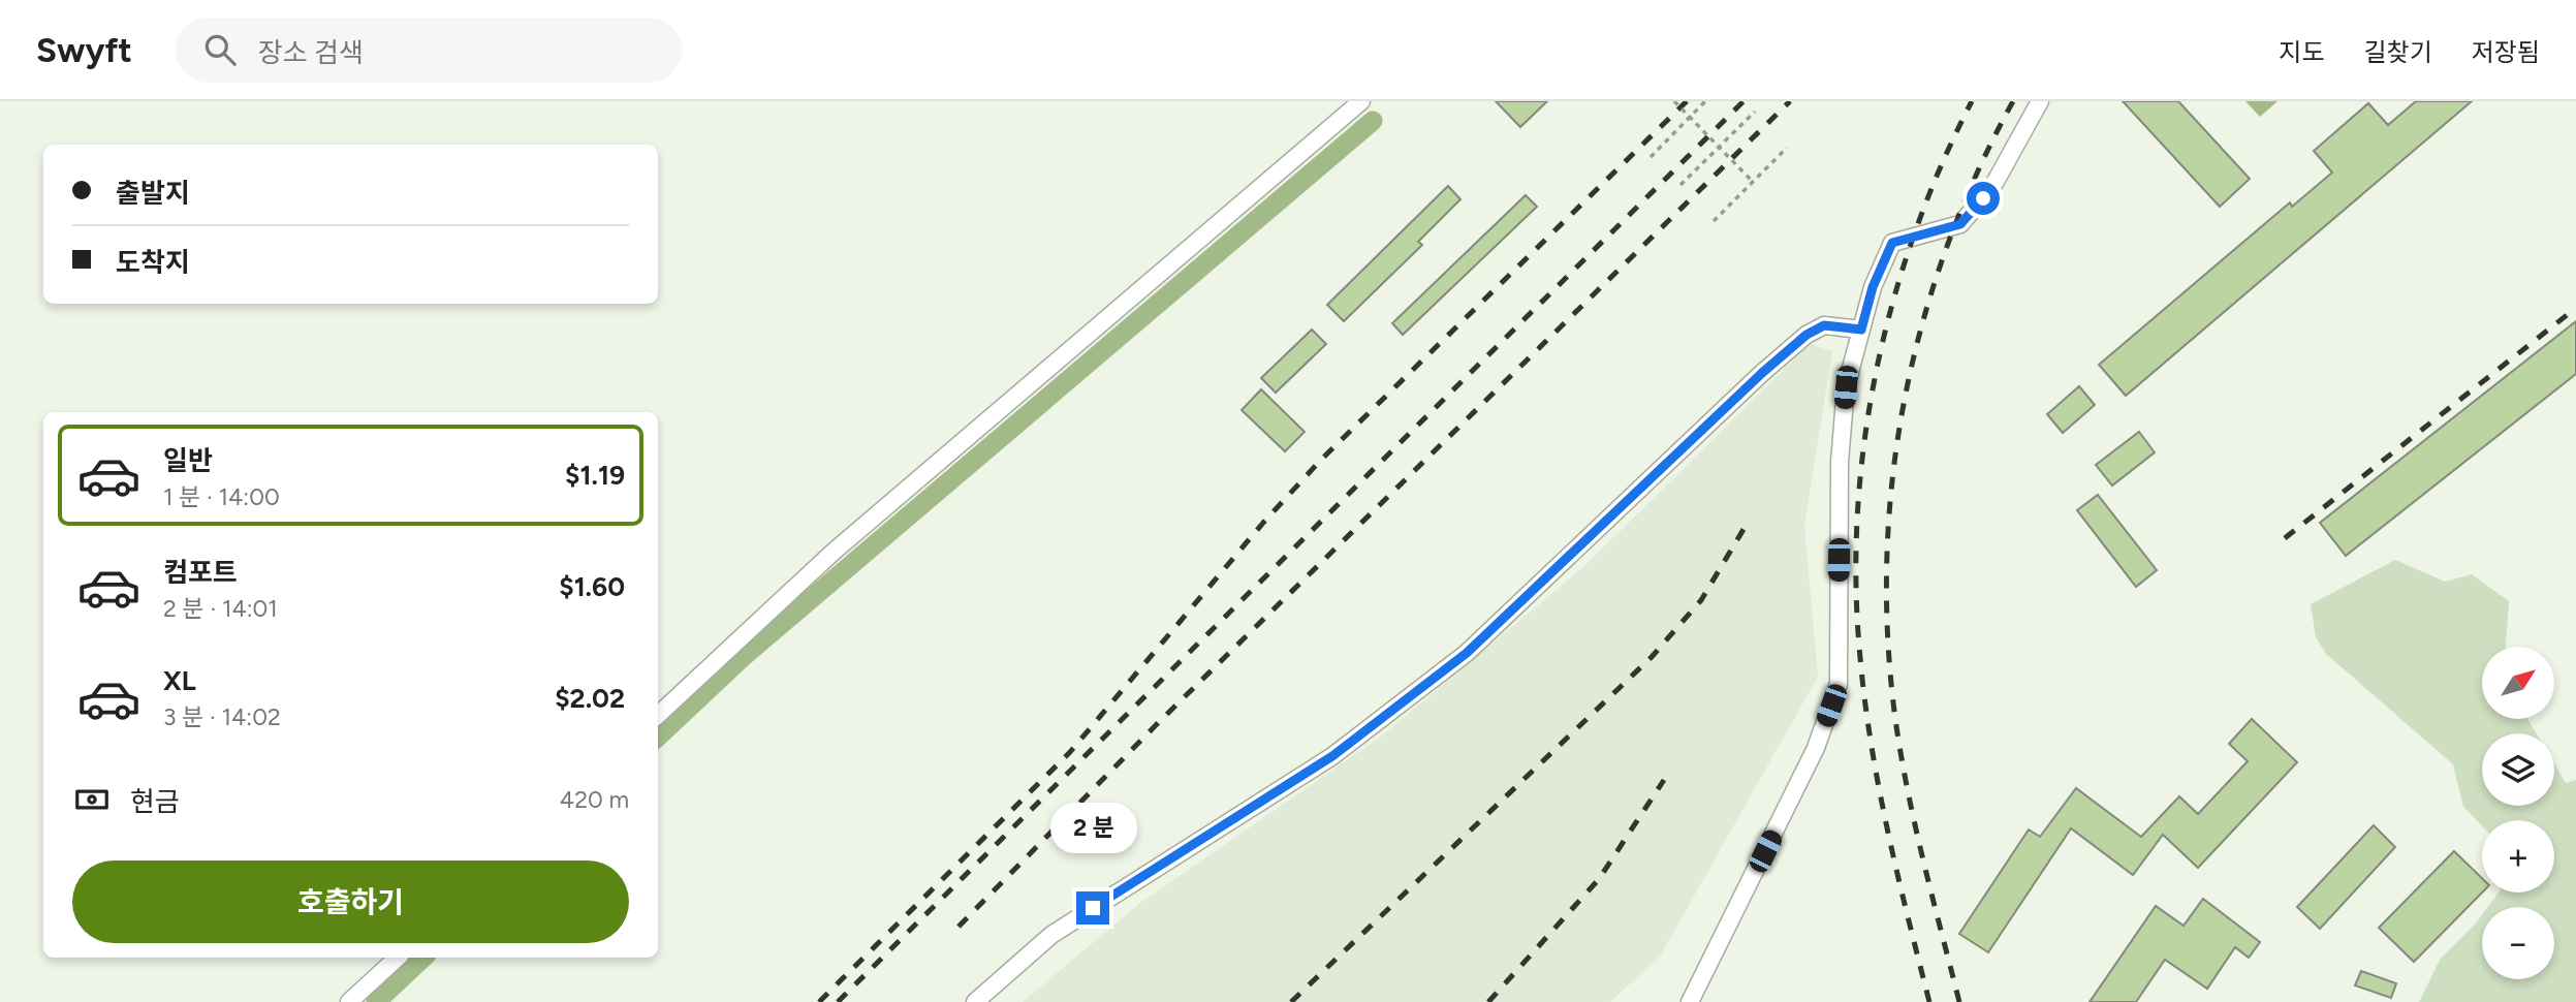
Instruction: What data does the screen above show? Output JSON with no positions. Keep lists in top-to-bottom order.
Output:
{
  "north": "top right",
  "page": {
    "header": "Swyft",
    "search": "장소 검색",
    "nav": ["지도", "길찾기", "저장됨"],
    "banner": ["출발지", "도착지"],
    "list": [
      {
        "name": "일반",
        "note": "1 분 · 14:00",
        "value": "$1.19"
      },
      {
        "name": "컴포트",
        "note": "2 분 · 14:01",
        "value": "$1.60"
      },
      {
        "name": "XL",
        "note": "3 분 · 14:02",
        "value": "$2.02"
      }
    ],
    "map_buttons": ["+", "−"],
    "pay": ["현금", "420 m"],
    "bubble": "2 분",
    "buttons": "호출하기"
  }
}
